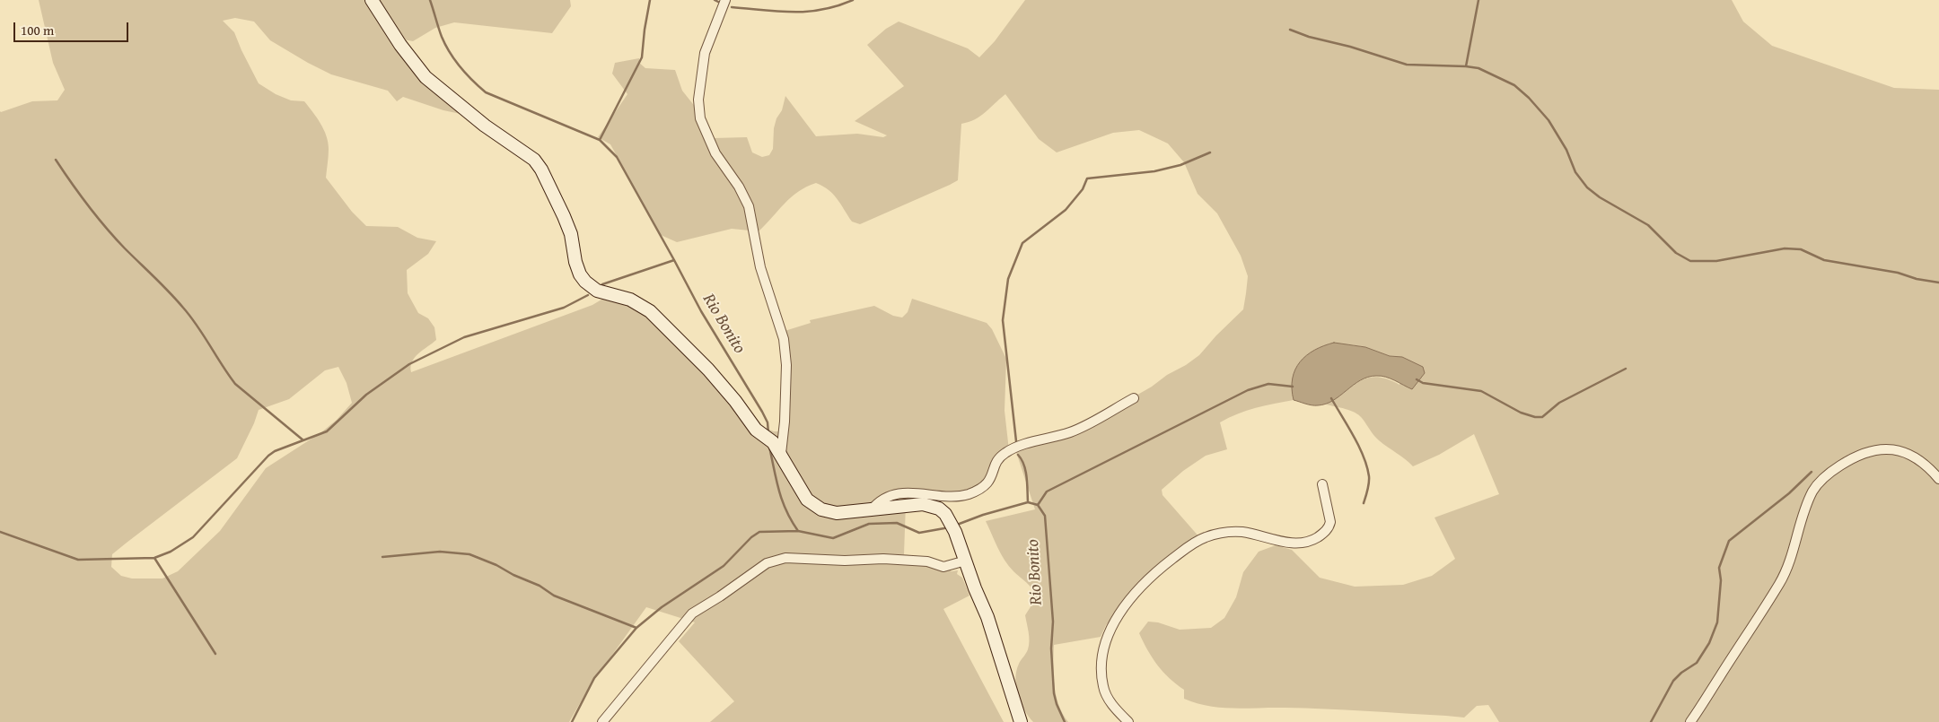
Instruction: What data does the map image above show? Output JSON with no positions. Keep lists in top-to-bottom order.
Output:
{
  "water": ["Rio Bonito"],
  "scale_bar": "100 m"
}
